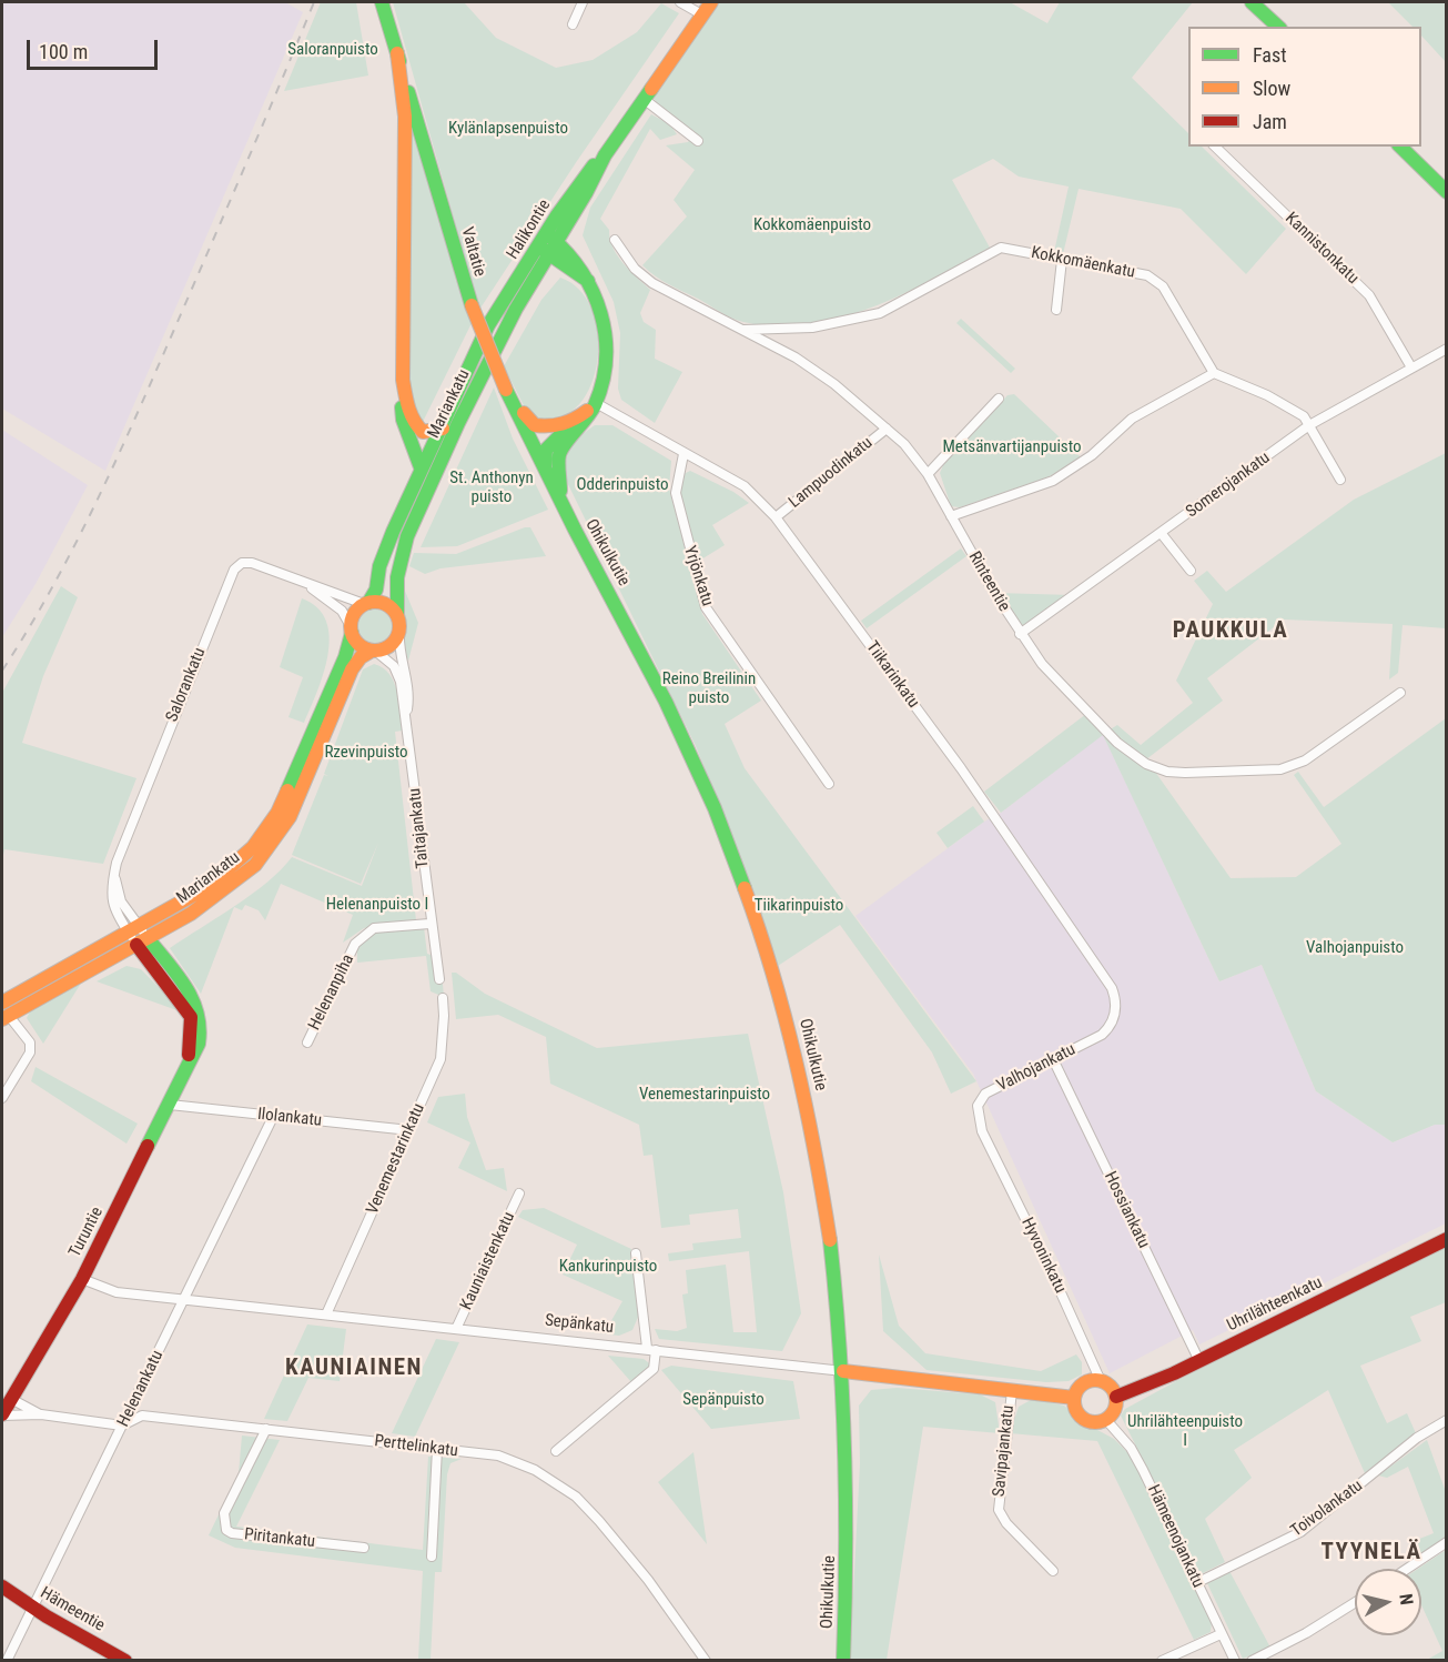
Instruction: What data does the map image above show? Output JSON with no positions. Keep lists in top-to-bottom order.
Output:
{
  "streets": {
    "main road": [
      "Halikontie",
      "Valtatie",
      "Mariankatu",
      "Ohikulkutie",
      "Turuntie",
      "Uhrilähteenkatu",
      "Sepänkatu",
      "Hämeentie"
    ],
    "street": [
      "Kannistonkatu",
      "Kokkomäenkatu",
      "Lampuodinkatu",
      "Somerojankatu",
      "Yrjönkatu",
      "Rinteentie",
      "Tiikarinkatu",
      "Salorankatu",
      "Taitajankatu",
      "Helenanpiha",
      "Valhojankatu",
      "Ilolankatu",
      "Venemestarinkatu",
      "Hossiankatu",
      "Hyvoninkatu",
      "Kauniaistenkatu",
      "Helenankatu",
      "Perttelinkatu",
      "Savipajankatu",
      "Toivolankatu",
      "Hämeenojankatu",
      "Piritankatu"
    ]
  },
  "crossings": [
    ["Halikontie", "Mariankatu"],
    ["Kannistonkatu", "Somerojankatu"],
    ["Valtatie", "Ohikulkutie"],
    ["Kokkomäenkatu", "Rinteentie"],
    ["Mariankatu", "Salorankatu"],
    ["Mariankatu", "Taitajankatu"],
    ["Mariankatu", "Turuntie"],
    ["Lampuodinkatu", "Rinteentie"],
    ["Lampuodinkatu", "Tiikarinkatu"],
    ["Somerojankatu", "Rinteentie"],
    ["Ohikulkutie", "Sepänkatu"],
    ["Yrjönkatu", "Tiikarinkatu"],
    ["Tiikarinkatu", "Valhojankatu"],
    ["Salorankatu", "Taitajankatu"],
    ["Salorankatu", "Turuntie"],
    ["Taitajankatu", "Helenanpiha"],
    ["Valhojankatu", "Hossiankatu"],
    ["Valhojankatu", "Hyvoninkatu"],
    ["Ilolankatu", "Venemestarinkatu"],
    ["Ilolankatu", "Turuntie"],
    ["Ilolankatu", "Helenankatu"],
    ["Venemestarinkatu", "Sepänkatu"],
    ["Hossiankatu", "Uhrilähteenkatu"],
    ["Turuntie", "Sepänkatu"],
    ["Turuntie", "Perttelinkatu"],
    ["Hyvoninkatu", "Uhrilähteenkatu"],
    ["Hyvoninkatu", "Sepänkatu"],
    ["Hyvoninkatu", "Hämeenojankatu"],
    ["Kauniaistenkatu", "Sepänkatu"],
    ["Uhrilähteenkatu", "Sepänkatu"],
    ["Uhrilähteenkatu", "Hämeenojankatu"],
    ["Sepänkatu", "Helenankatu"],
    ["Sepänkatu", "Savipajankatu"],
    ["Sepänkatu", "Hämeenojankatu"],
    ["Helenankatu", "Perttelinkatu"],
    ["Helenankatu", "Hämeentie"],
    ["Perttelinkatu", "Piritankatu"],
    ["Toivolankatu", "Hämeenojankatu"]
  ],
  "districts": ["PAUKKULA", "KAUNIAINEN", "TYYNELÄ"],
  "parks": [
    "Saloranpuisto",
    "Kylänlapsenpuisto",
    "Kokkomäenpuisto",
    "Metsänvartijanpuisto",
    "St. Anthonyn puisto",
    "Odderinpuisto",
    "Reino Breilinin puisto",
    "Rzevinpuisto",
    "Helenanpuisto I",
    "Tiikarinpuisto",
    "Valhojanpuisto",
    "Venemestarinpuisto",
    "Kankurinpuisto",
    "Sepänpuisto",
    "Uhrilähteenpuisto I"
  ],
  "legend": ["Fast", "Slow", "Jam"],
  "scale_bar": "100 m",
  "north": "right"
}
